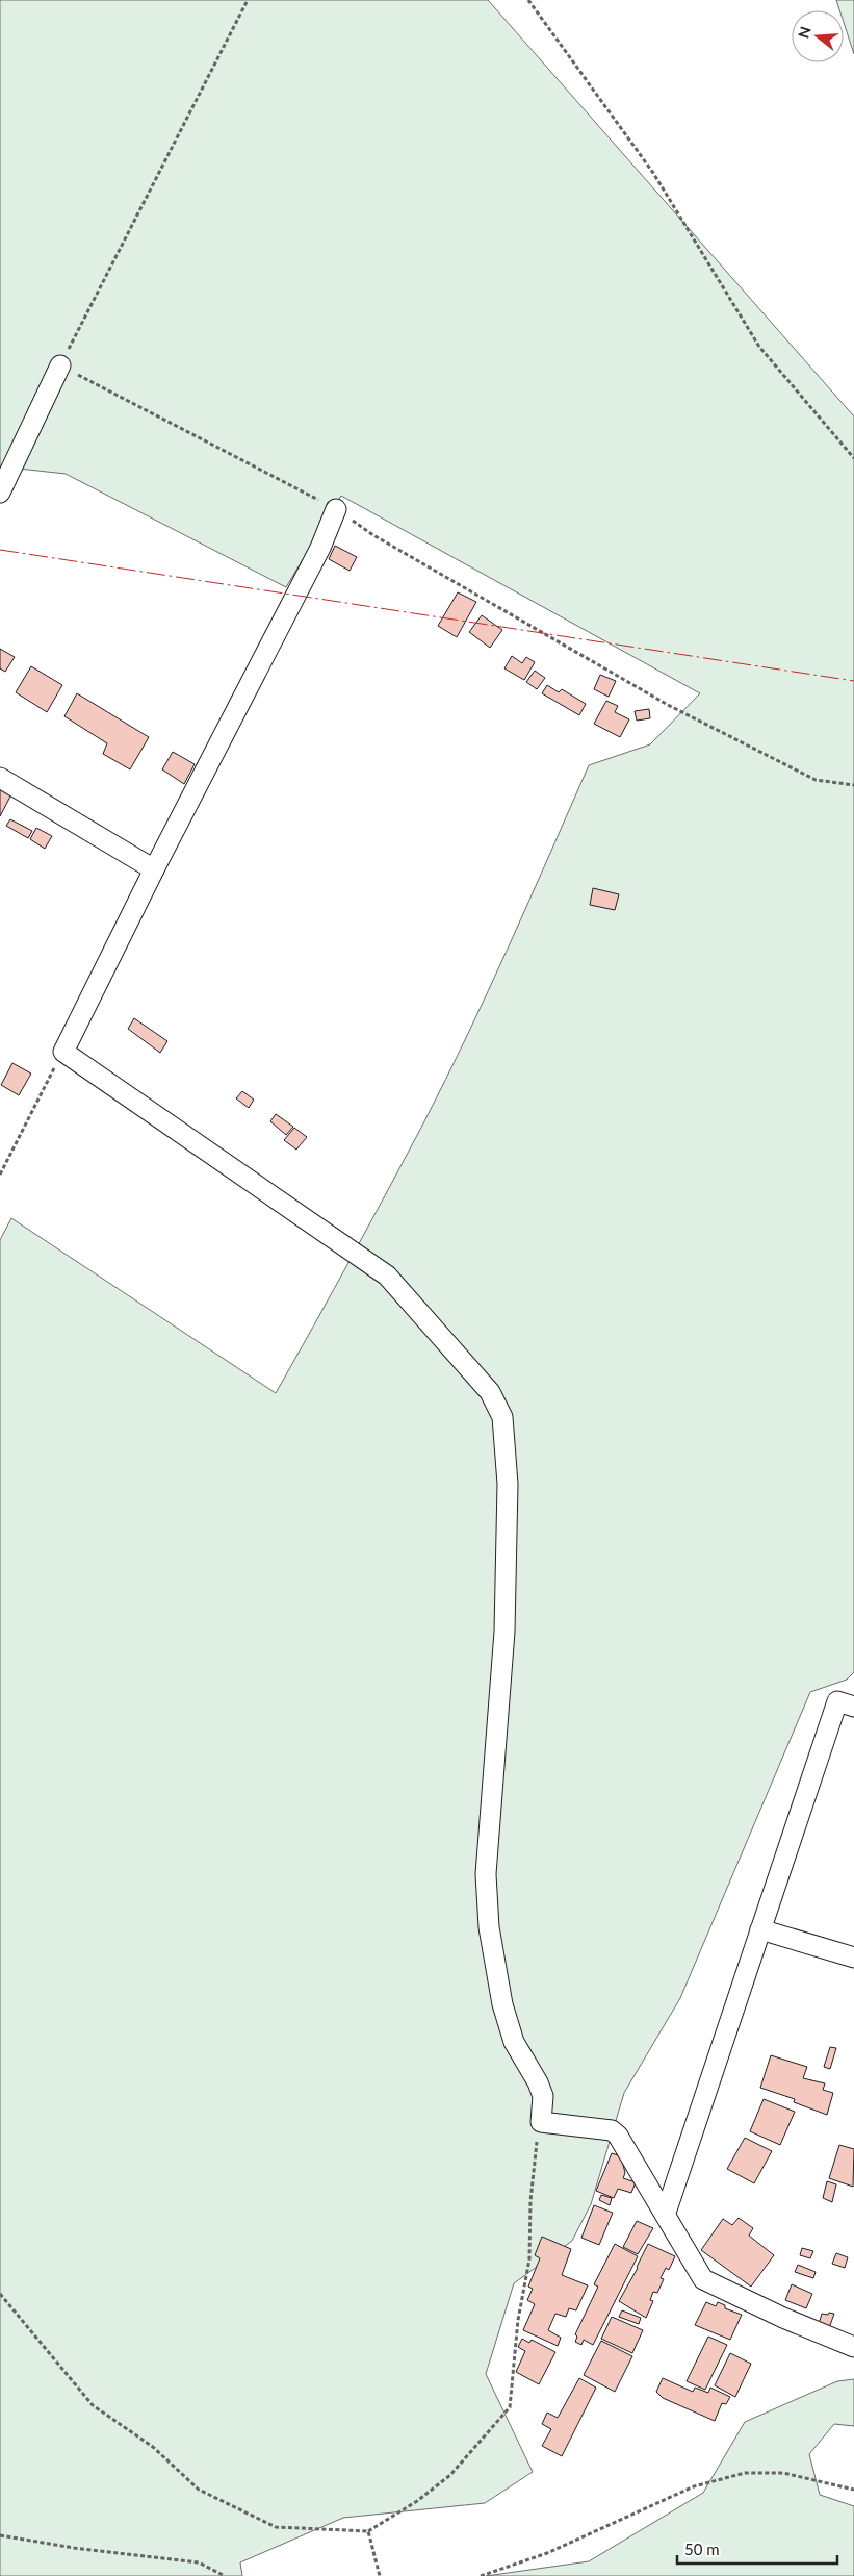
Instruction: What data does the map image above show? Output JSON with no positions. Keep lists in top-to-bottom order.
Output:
{
  "scale_bar": "50 m",
  "north": "left"
}
